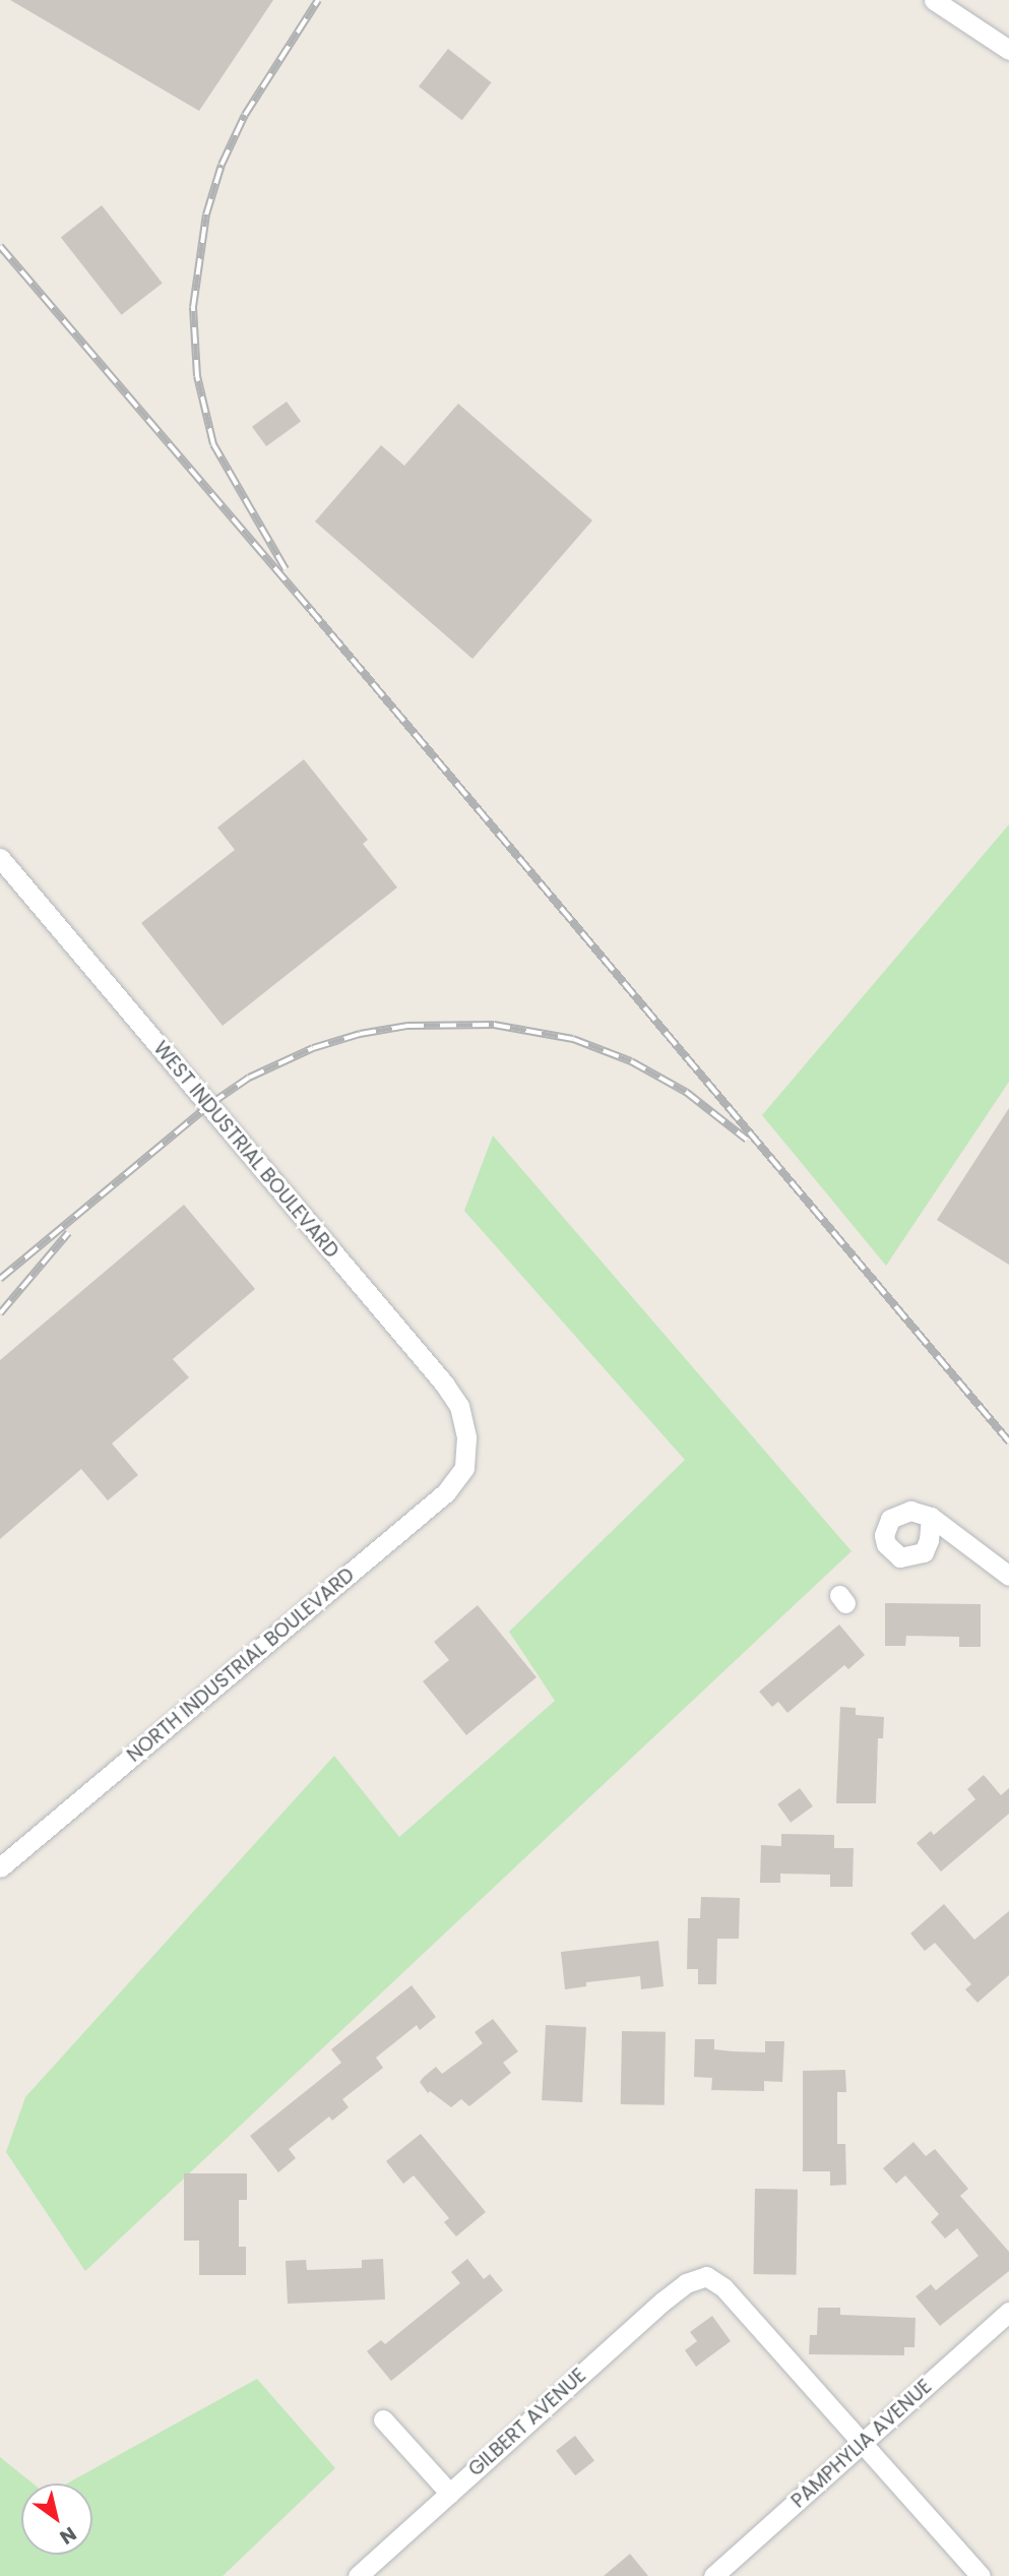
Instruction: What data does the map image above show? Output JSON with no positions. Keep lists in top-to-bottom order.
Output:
{
  "streets": {
    "street": [
      "WEST INDUSTRIAL BOULEVARD",
      "NORTH INDUSTRIAL BOULEVARD",
      "GILBERT AVENUE",
      "PAMPHYLIA AVENUE"
    ]
  },
  "crossings": [
    ["WEST INDUSTRIAL BOULEVARD", "NORTH INDUSTRIAL BOULEVARD"],
    ["GILBERT AVENUE", "PAMPHYLIA AVENUE"]
  ],
  "north": "bottom right"
}
